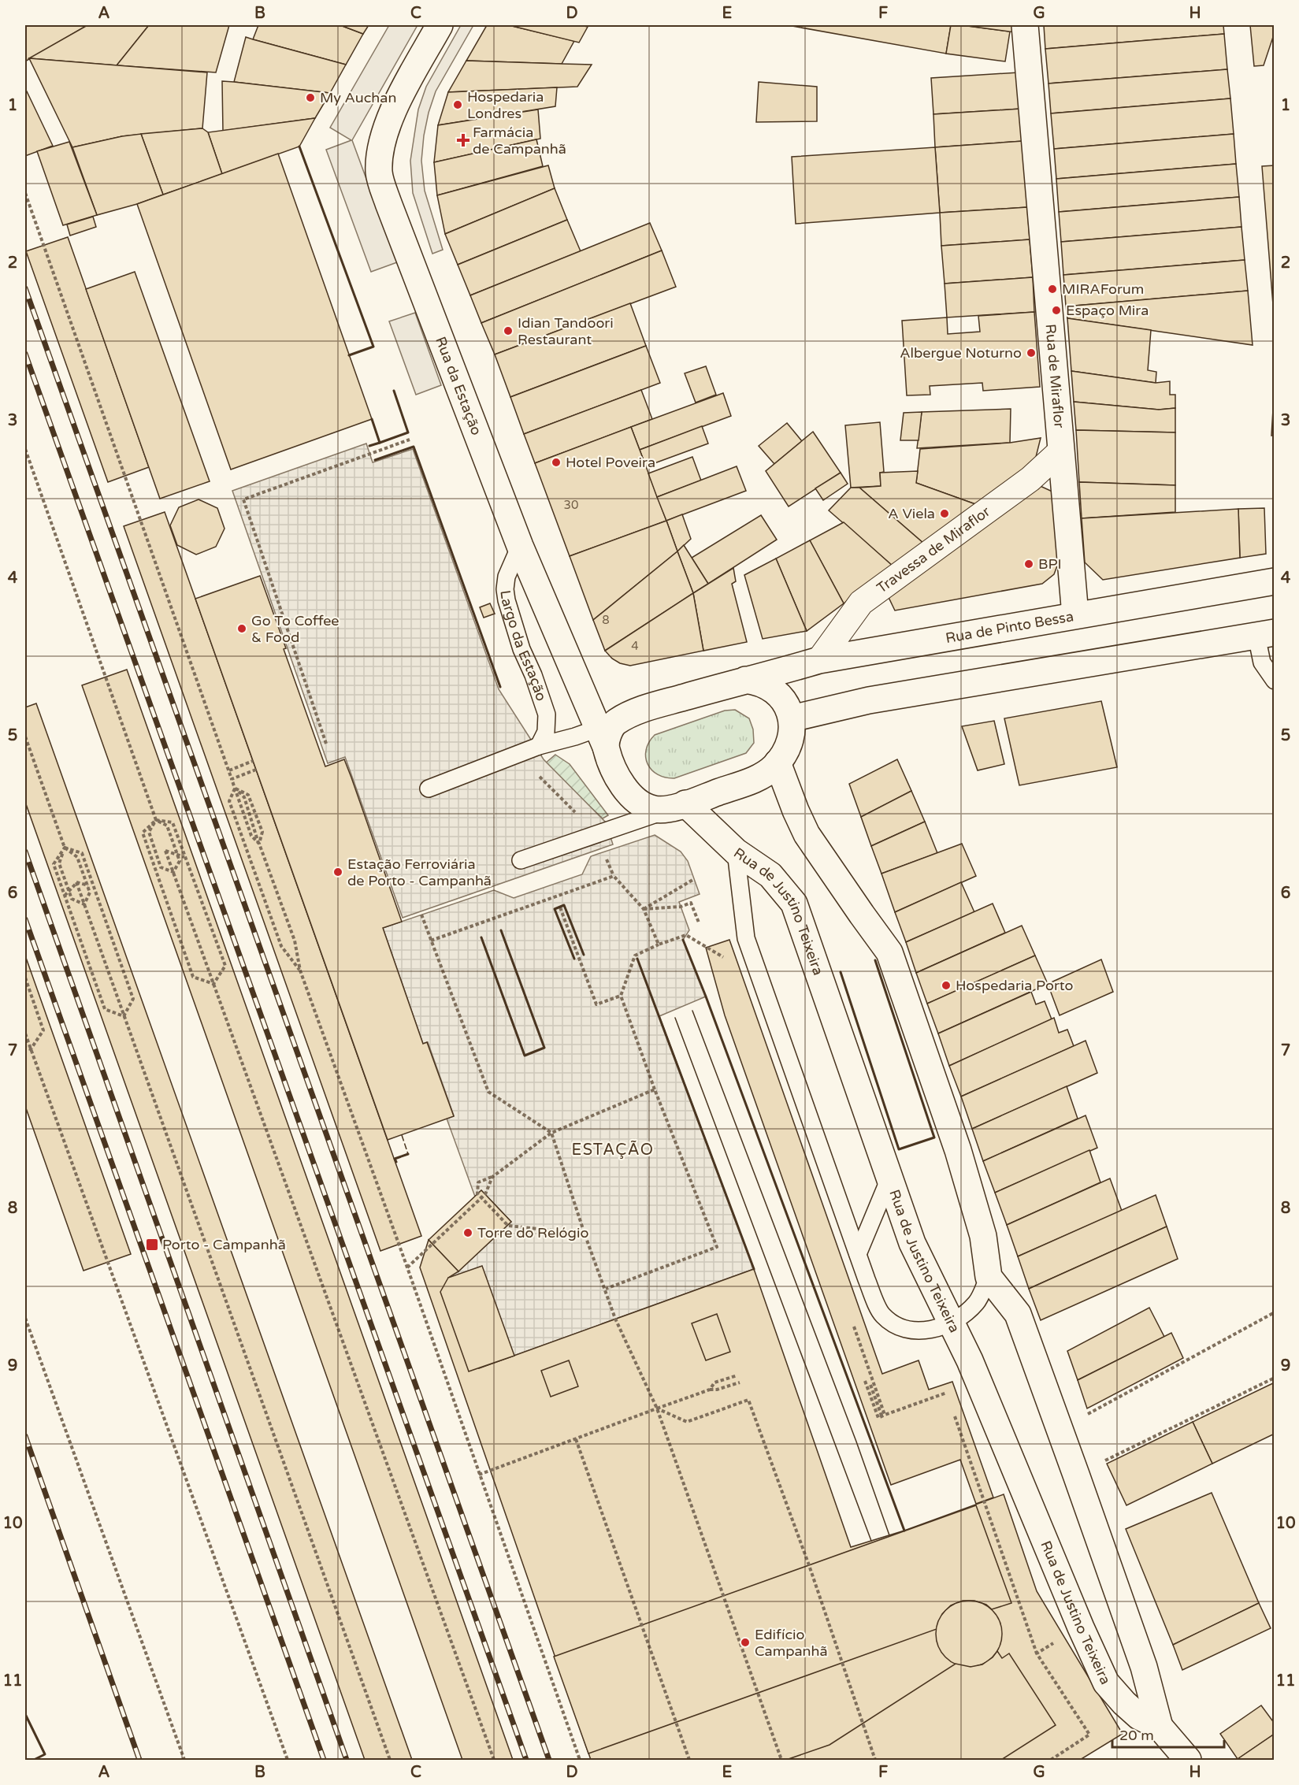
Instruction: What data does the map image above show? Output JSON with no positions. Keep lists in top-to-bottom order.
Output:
{
  "streets": {
    "street": [
      "Rua de Miraflor",
      "Rua da Estação",
      "Travessa de Miraflor",
      "Rua de Pinto Bessa",
      "Rua de Justino Teixeira"
    ],
    "lane": ["Largo da Estação"]
  },
  "crossings": [
    ["Rua de Miraflor", "Travessa de Miraflor"],
    ["Rua de Miraflor", "Rua de Pinto Bessa"],
    ["Rua da Estação", "Rua de Pinto Bessa"],
    ["Rua da Estação", "Largo da Estação"],
    ["Travessa de Miraflor", "Rua de Pinto Bessa"]
  ],
  "districts": ["ESTAÇÃO"],
  "places": {
    "other": [
      "My Auchan",
      "Hospedaria Londres",
      "MIRAForum",
      "Espaço Mira",
      "Idian Tandoori Restaurant",
      "Albergue Noturno",
      "Hotel Poveira",
      "A Viela",
      "BPI",
      "Go To Coffee & Food",
      "Estação Ferroviária de Porto - Campanhã",
      "Hospedaria Porto",
      "Torre do Relógio",
      "Edifício Campanhã"
    ],
    "health": ["Farmácia de Campanhã"],
    "transit": ["Porto - Campanhã"]
  },
  "house_numbers": ["30", "8", "4"],
  "scale_bar": "20 m",
  "grid": {
    "columns": [
      "A",
      "B",
      "C",
      "D",
      "E",
      "F",
      "G",
      "H"
    ],
    "rows": [
      "1",
      "2",
      "3",
      "4",
      "5",
      "6",
      "7",
      "8",
      "9",
      "10",
      "11"
    ]
  }
}
